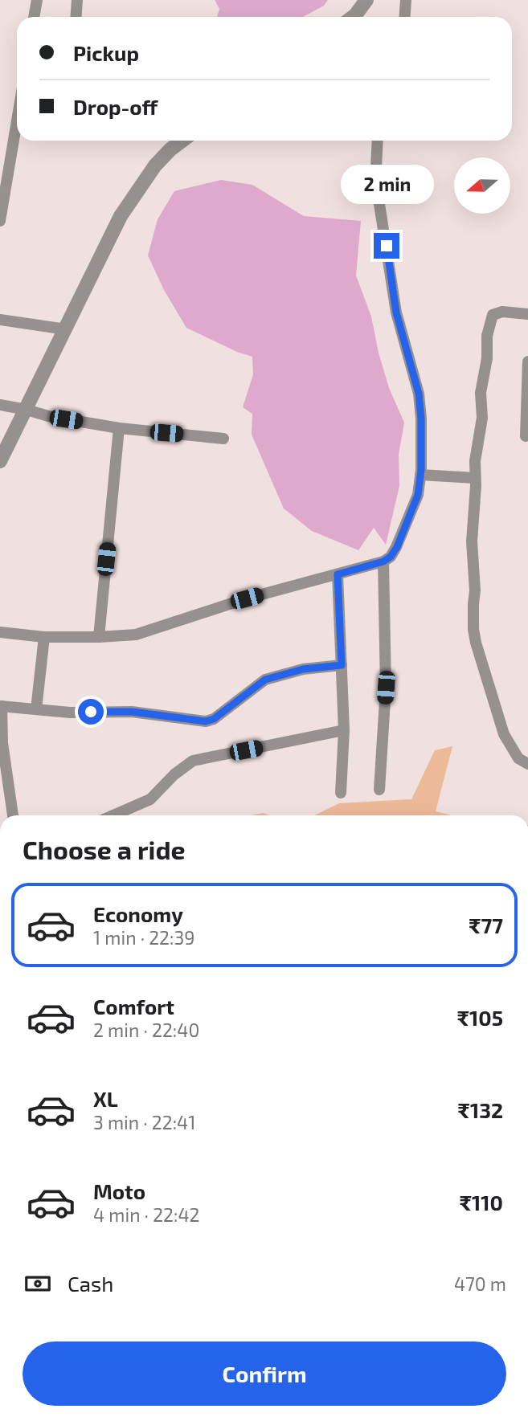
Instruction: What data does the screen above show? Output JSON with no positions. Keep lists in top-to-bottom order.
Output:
{
  "north": "left",
  "page": {
    "banner": ["Pickup", "Drop-off"],
    "bubble": "2 min",
    "heading": "Choose a ride",
    "list": [
      {
        "name": "Economy",
        "note": "1 min · 22:39",
        "value": "₹77"
      },
      {
        "name": "Comfort",
        "note": "2 min · 22:40",
        "value": "₹105"
      },
      {
        "name": "XL",
        "note": "3 min · 22:41",
        "value": "₹132"
      },
      {
        "name": "Moto",
        "note": "4 min · 22:42",
        "value": "₹110"
      }
    ],
    "pay": ["Cash", "470 m"],
    "buttons": "Confirm"
  }
}
